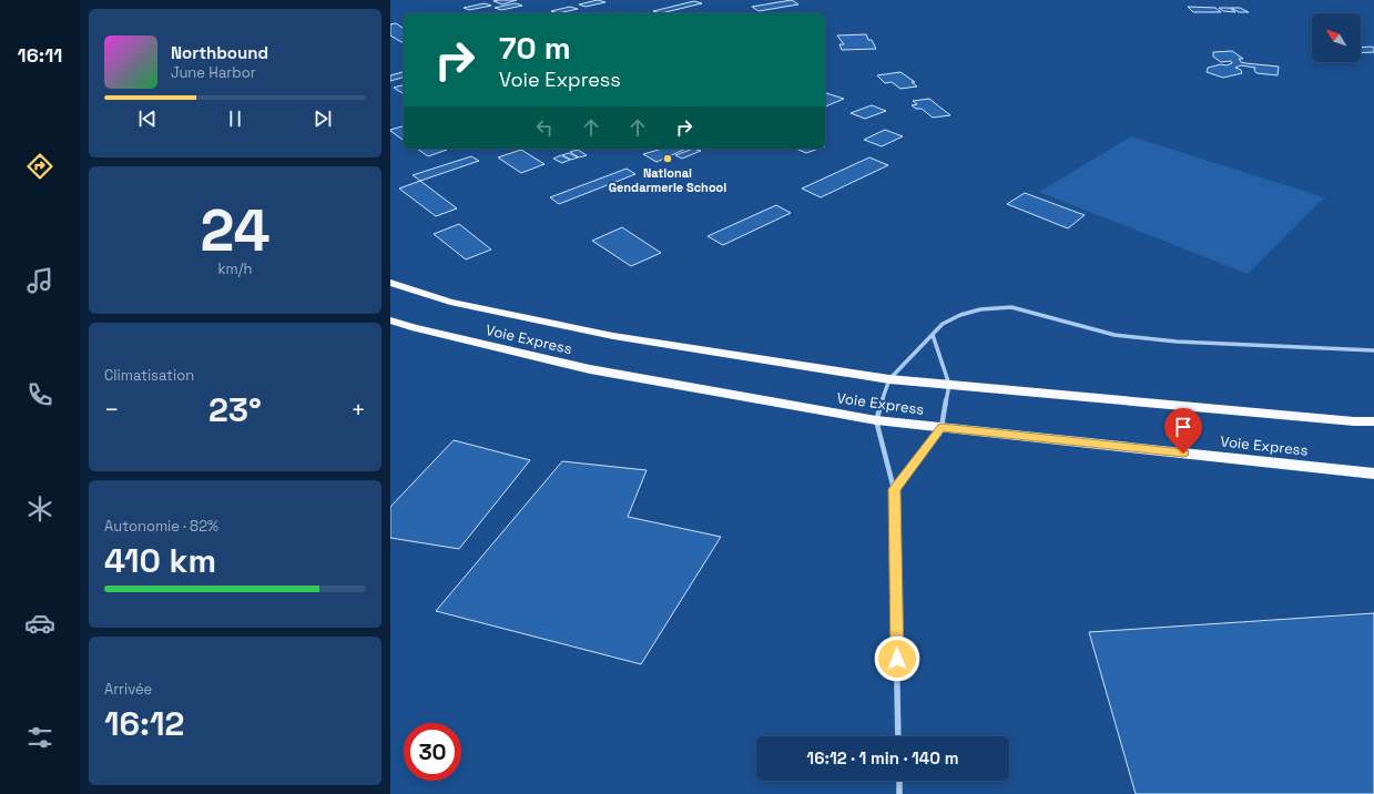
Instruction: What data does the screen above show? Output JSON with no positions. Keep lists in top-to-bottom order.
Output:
{
  "streets": {
    "highway": ["Voie Express"]
  },
  "places": ["National Gendarmerie School"],
  "north": "top left",
  "page": {
    "tabs": "16:11",
    "turn": ["70 m", "Voie Express"],
    "song": ["Northbound", "June Harbor"],
    "tile": [
      ["24", "km/h"],
      "Climatisation",
      ["Autonomie · 82%", "410 km"],
      ["Arrivée", "16:12"]
    ],
    "heat": ["−", "23°", "+"],
    "limit": "30",
    "trip": "16:12 · 1 min · 140 m"
  }
}
